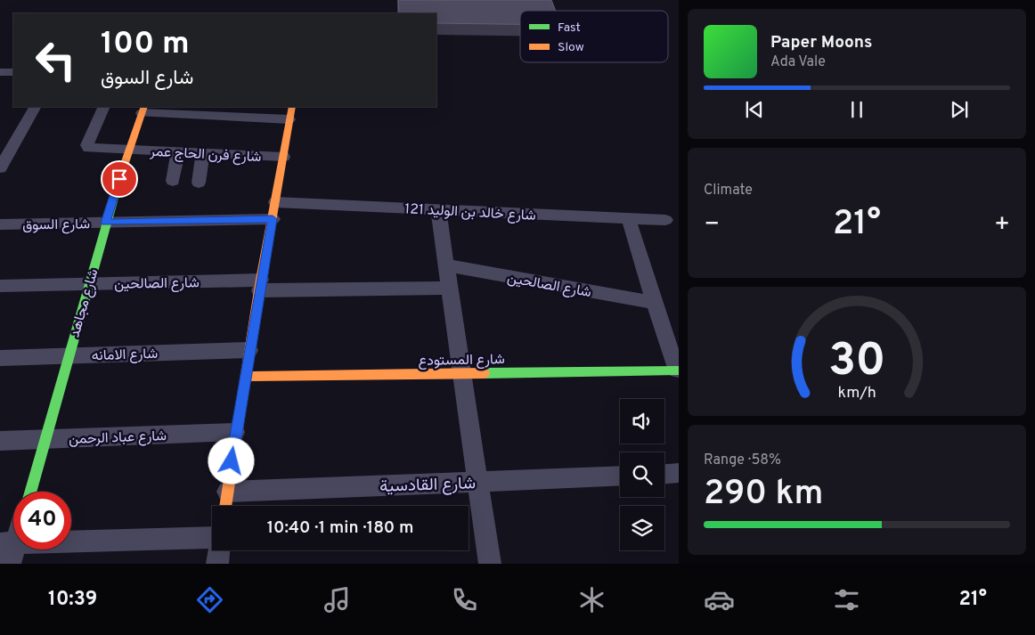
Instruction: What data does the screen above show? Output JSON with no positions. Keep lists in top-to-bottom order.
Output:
{
  "streets": {
    "street": [
      "شارع فرن الحاج عمر",
      "شارع خالد بن الوليد 121",
      "شارع السوق",
      "شارع الصالحين",
      "شارع مجاهد",
      "شارع الامانه",
      "شارع المستودع",
      "شارع عباد الرحمن",
      "شارع القادسية"
    ]
  },
  "crossings": [
    ["شارع فرن الحاج عمر", "شارع مجاهد"],
    ["شارع السوق", "شارع مجاهد"],
    ["شارع الصالحين", "شارع مجاهد"],
    ["شارع مجاهد", "شارع الامانه"],
    ["شارع مجاهد", "شارع عباد الرحمن"]
  ],
  "legend": ["Fast", "Slow"],
  "page": {
    "turn": ["100 m", "شارع السوق"],
    "song": ["Paper Moons", "Ada Vale"],
    "tile": [
      "Climate",
      ["Range · 58%", "290 km"]
    ],
    "heat": ["−", "21°", "+"],
    "limit": "40",
    "trip": "10:40 · 1 min · 180 m",
    "tabs": ["10:39", "21°"],
    "gauge": ["30", "km/h"]
  }
}
